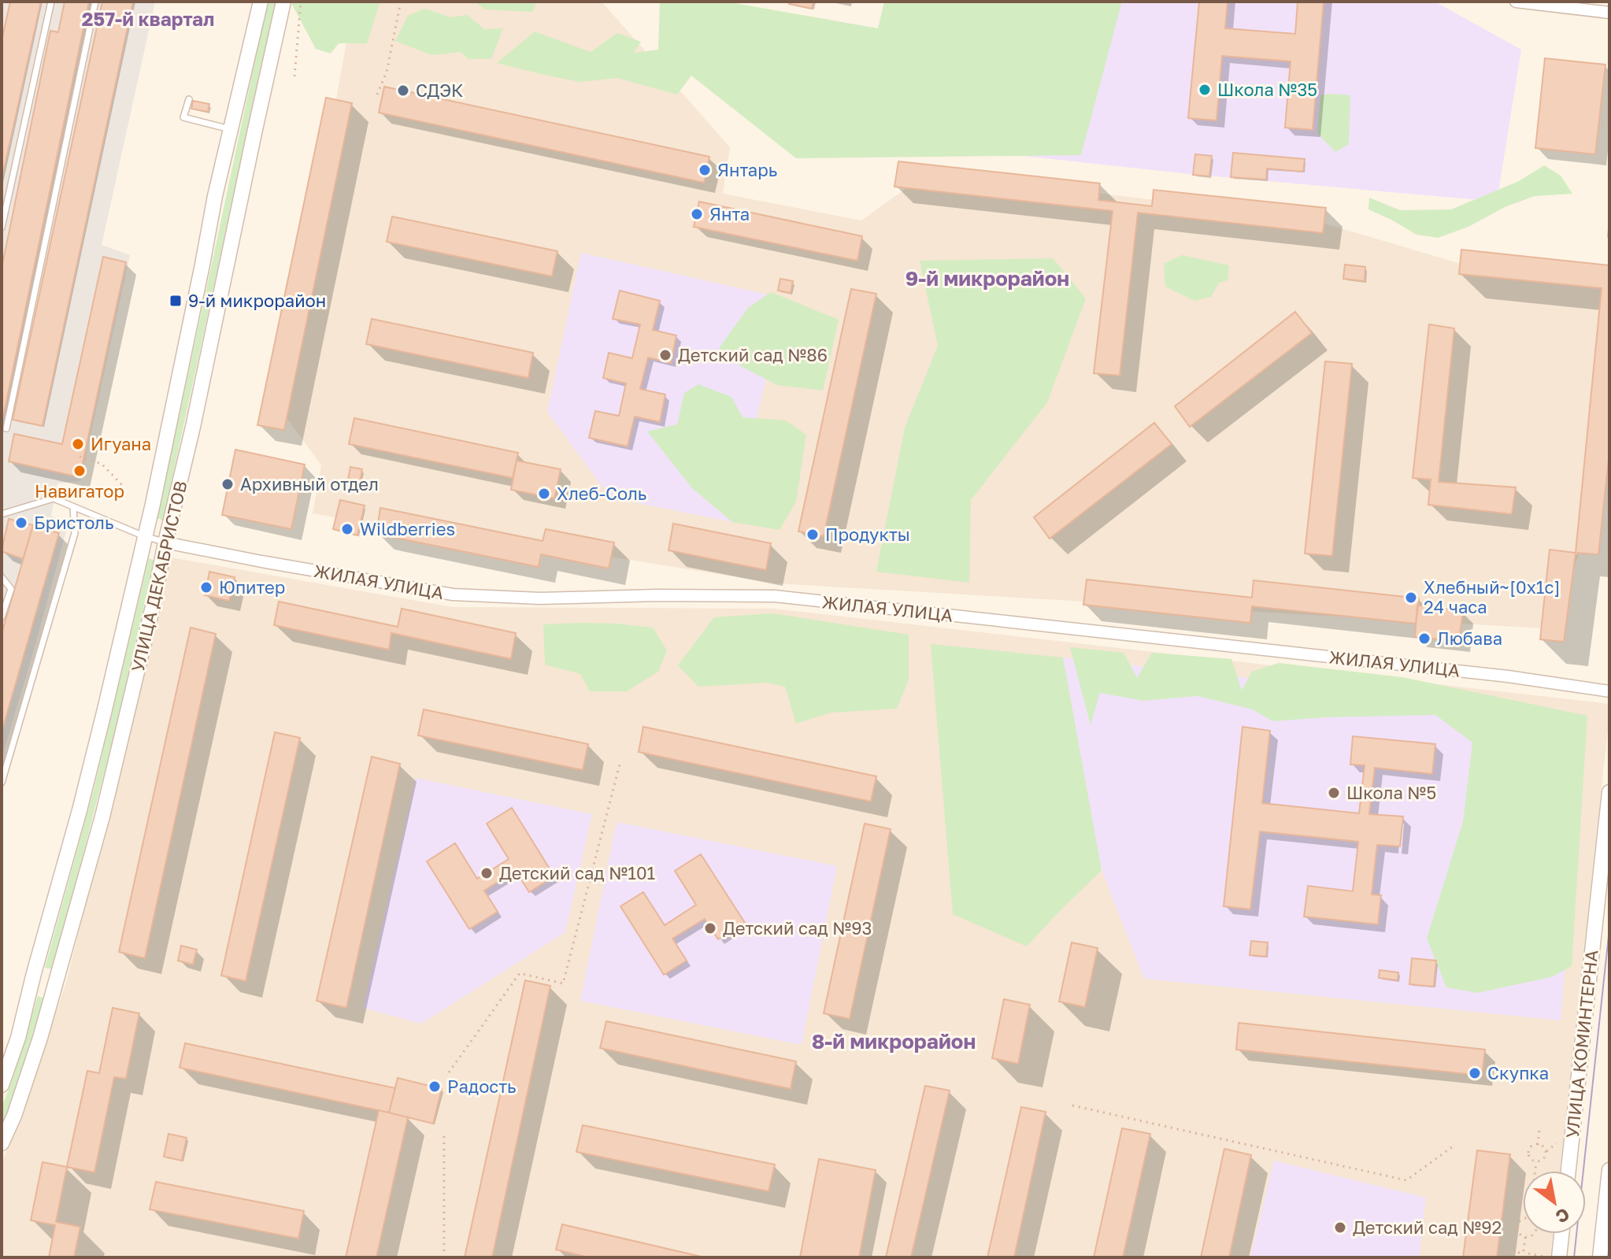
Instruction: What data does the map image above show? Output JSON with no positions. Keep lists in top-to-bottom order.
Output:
{
  "streets": {
    "street": ["УЛИЦА ДЕКАБРИСТОВ", "ЖИЛАЯ УЛИЦА", "УЛИЦА КОМИНТЕРНА"]
  },
  "crossings": [
    ["УЛИЦА ДЕКАБРИСТОВ", "ЖИЛАЯ УЛИЦА"]
  ],
  "districts": ["257-й квартал", "9-й микрорайон", "8-й микрорайон"],
  "places": {
    "other": [
      "Школа №35",
      "СДЭК",
      "Янтарь",
      "Янта",
      "Детский сад №86",
      "Игуана",
      "Навигатор",
      "Архивный отдел",
      "Хлеб-Соль",
      "Бристоль",
      "Wildberries",
      "Продукты",
      "Юпитер",
      "Хлебный~[0x1c] 24 часа",
      "Любава",
      "Школа №5",
      "Детский сад №101",
      "Детский сад №93",
      "Скупка",
      "Радость",
      "Детский сад №92"
    ],
    "transit": ["9-й микрорайон"]
  },
  "north": "bottom right"
}
